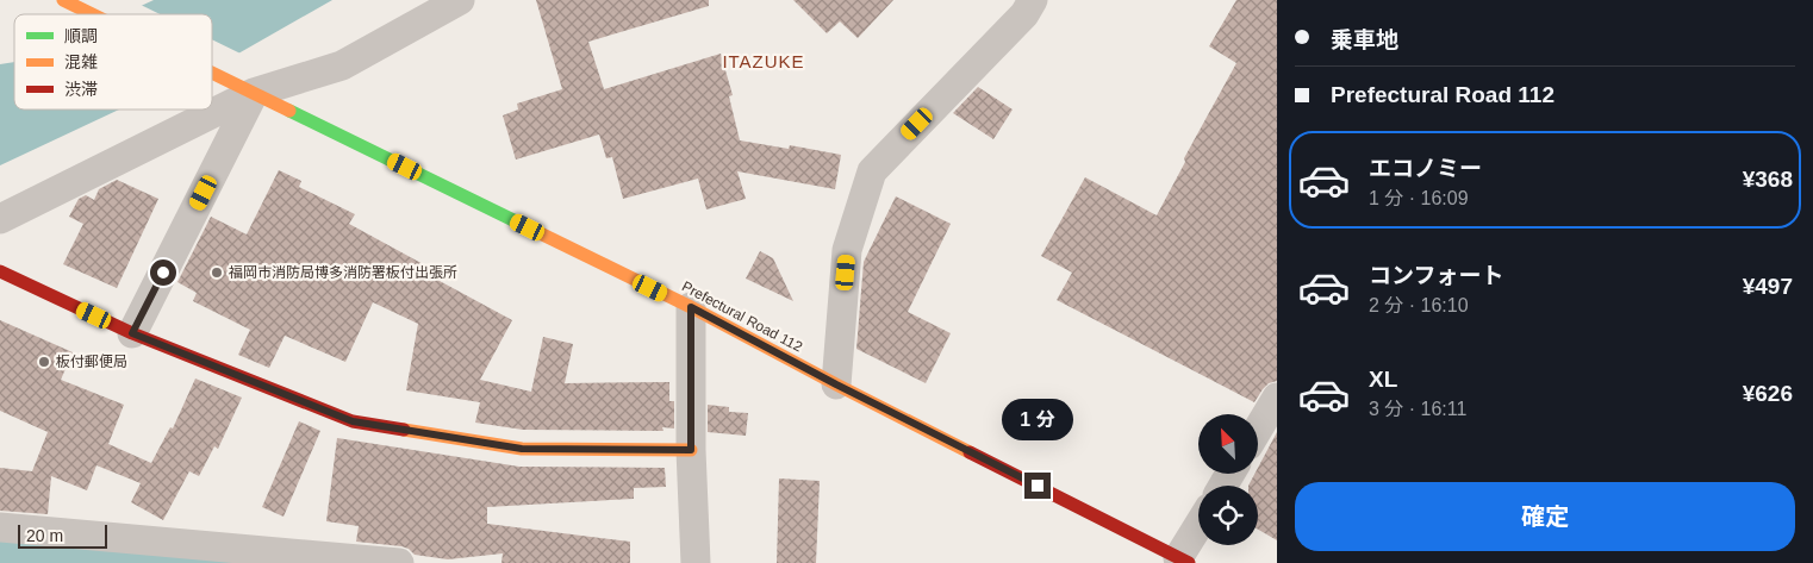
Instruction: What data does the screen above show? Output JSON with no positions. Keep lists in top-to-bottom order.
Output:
{
  "streets": {
    "main road": ["Prefectural Road 112"]
  },
  "districts": ["ITAZUKE"],
  "places": ["福岡市消防局博多消防署板付出張所", "板付郵便局"],
  "legend": ["順調", "混雑", "渋滞"],
  "scale_bar": "20 m",
  "north": "top left",
  "page": {
    "banner": ["乗車地", "Prefectural Road 112"],
    "list": [
      {
        "name": "エコノミー",
        "note": "1 分 · 16:09",
        "value": "¥368"
      },
      {
        "name": "コンフォート",
        "note": "2 分 · 16:10",
        "value": "¥497"
      },
      {
        "name": "XL",
        "note": "3 分 · 16:11",
        "value": "¥626"
      }
    ],
    "bubble": "1 分",
    "buttons": "確定",
    "scale": "20 m"
  }
}
